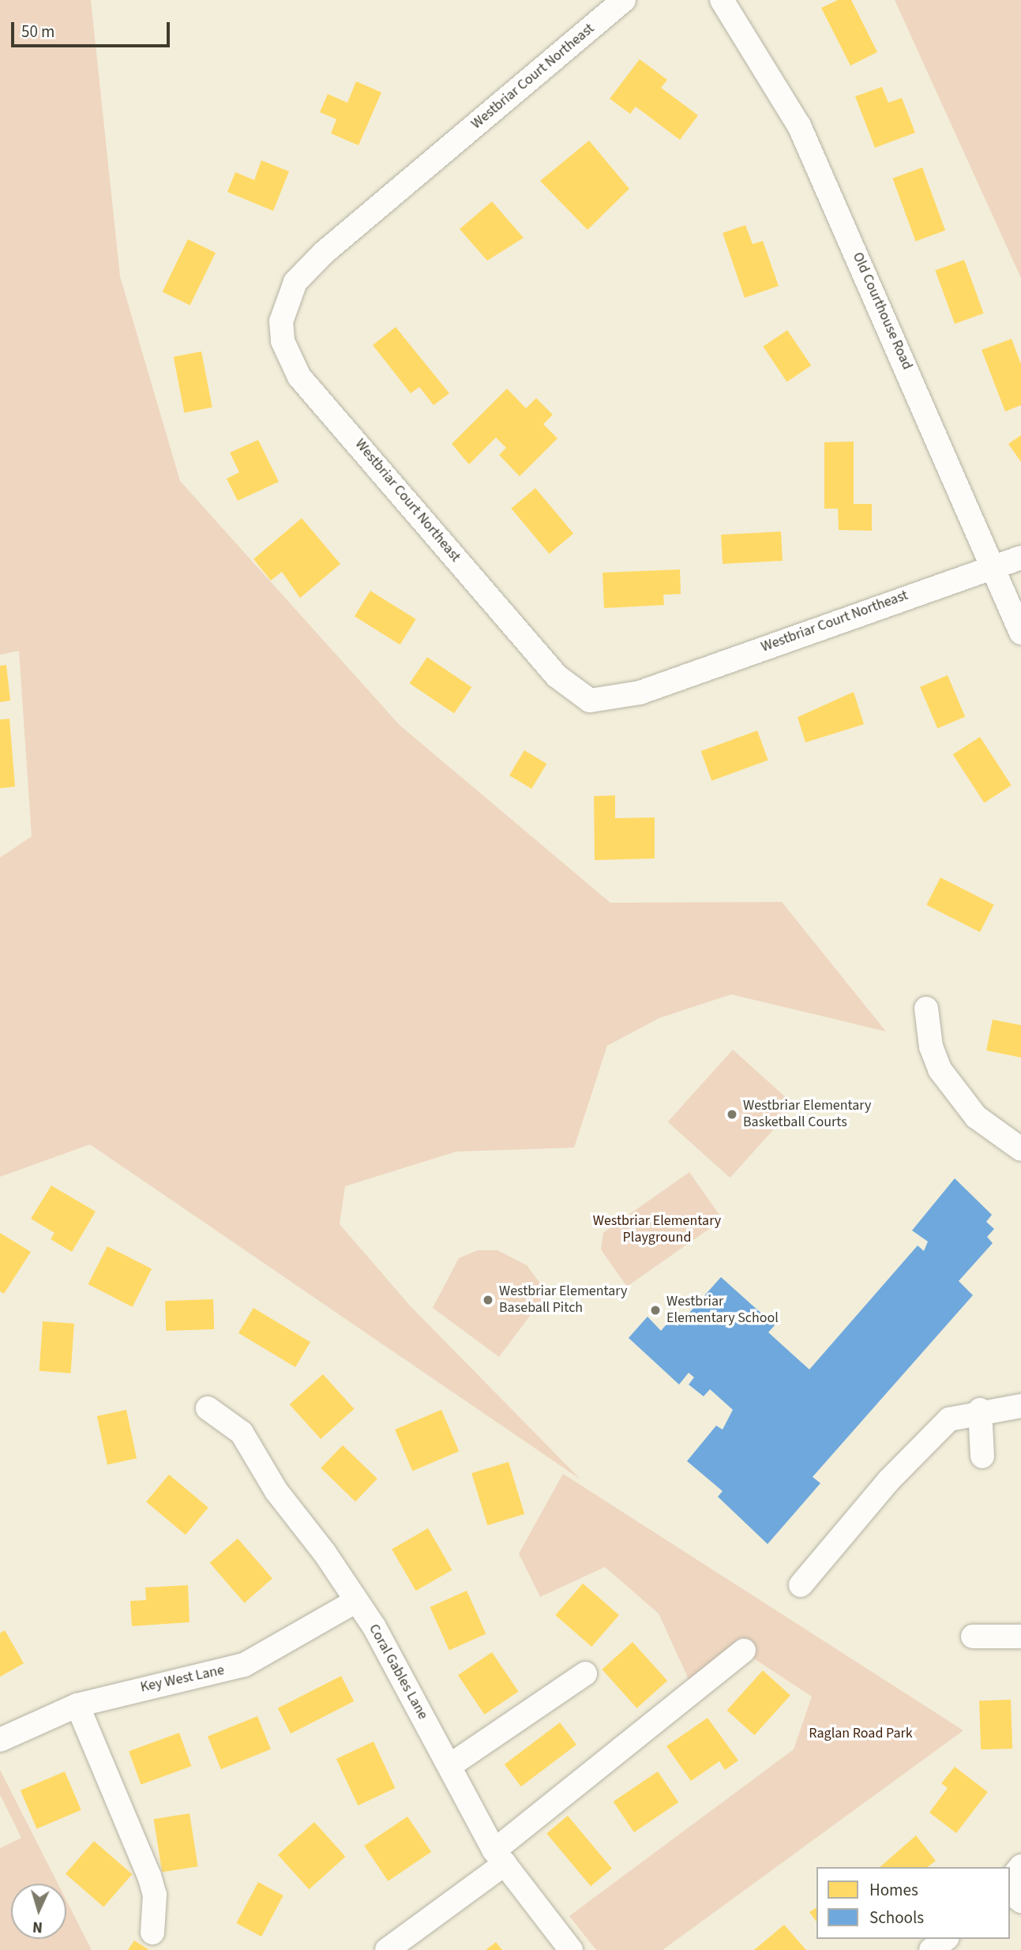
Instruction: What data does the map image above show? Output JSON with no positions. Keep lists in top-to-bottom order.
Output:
{
  "streets": {
    "street": [
      "Westbriar Court Northeast",
      "Old Courthouse Road",
      "Coral Gables Lane",
      "Key West Lane"
    ]
  },
  "crossings": [
    ["Westbriar Court Northeast", "Old Courthouse Road"],
    ["Coral Gables Lane", "Key West Lane"]
  ],
  "parks": ["Westbriar Elementary Playground", "Raglan Road Park"],
  "places": ["Westbriar Elementary Basketball Courts", "Westbriar Elementary Baseball Pitch", "Westbriar Elementary School"],
  "legend": ["Homes", "Schools"],
  "scale_bar": "50 m",
  "north": "bottom"
}
